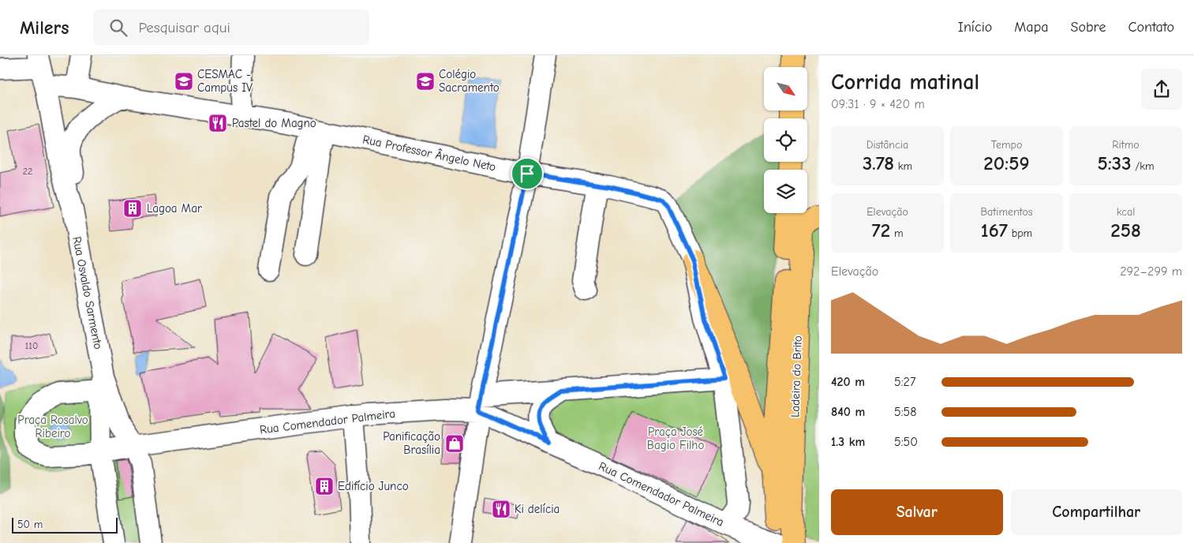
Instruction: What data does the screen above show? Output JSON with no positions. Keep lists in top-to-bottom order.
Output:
{
  "streets": {
    "main road": ["Ladeira do Brito"],
    "street": ["Rua Professor Ângelo Neto", "Rua Osvaldo Sarmento", "Rua Comendador Palmeira"]
  },
  "crossings": [
    ["Rua Professor Ângelo Neto", "Rua Osvaldo Sarmento"],
    ["Rua Professor Ângelo Neto", "Rua Comendador Palmeira"],
    ["Rua Osvaldo Sarmento", "Rua Comendador Palmeira"]
  ],
  "parks": ["Praça Rosalvo Ribeiro", "Praça José Bagio Filho"],
  "places": {
    "school or university": ["CESMAC - Campus IV", "Colégio Sacramento"],
    "restaurant": ["Pastel do Magno", "Ki delícia"],
    "building": ["Lagoa Mar", "Edifício Junco"],
    "shop": ["Panificação Brasília"]
  },
  "house_numbers": ["22", "110"],
  "scale_bar": "50 m",
  "north": "bottom right",
  "page": {
    "header": "Milers",
    "search": "Pesquisar aqui",
    "nav": [
      "Início",
      "Mapa",
      "Sobre",
      "Contato"
    ],
    "heading": ["Corrida matinal", "09:31 · 9 × 420 m"],
    "stats": [
      ["Distância", "3.78 km"],
      ["Tempo", "20:59"],
      ["Ritmo", "5:33 /km"],
      ["Elevação", "72 m"],
      ["Batimentos", "167 bpm"],
      ["kcal", "258"]
    ],
    "chart": ["Elevação", "292–299 m"],
    "list": [
      {
        "name": "420 m",
        "note": "5:27"
      },
      {
        "name": "840 m",
        "note": "5:58"
      },
      {
        "name": "1.3 km",
        "note": "5:50"
      }
    ],
    "buttons": ["Salvar", "Compartilhar"],
    "scale": "50 m"
  }
}
